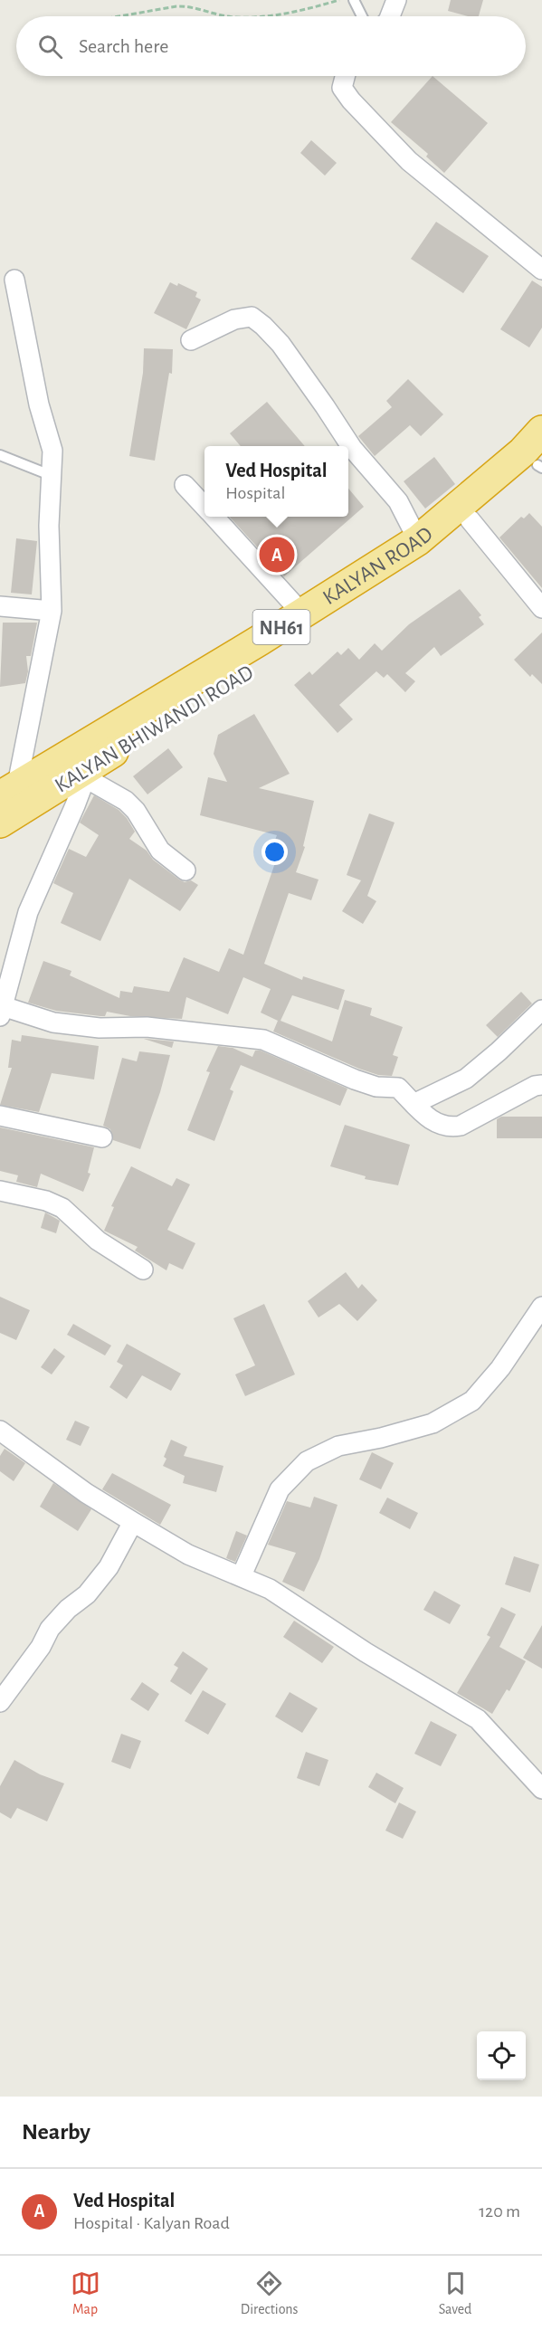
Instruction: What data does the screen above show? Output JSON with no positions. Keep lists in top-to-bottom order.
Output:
{
  "streets": {
    "highway": ["KALYAN ROAD", "NH61", "KALYAN BHIWANDI ROAD"]
  },
  "crossings": [
    ["KALYAN ROAD", "KALYAN BHIWANDI ROAD"]
  ],
  "page": {
    "search": "Search here",
    "popup": ["Ved Hospital", "Hospital"],
    "pins": "A",
    "heading": "Nearby",
    "list": [
      {
        "mark": "A",
        "name": "Ved Hospital",
        "note": "Hospital · Kalyan Road",
        "value": "120 m"
      }
    ],
    "nav": ["Map", "Directions", "Saved"]
  }
}
